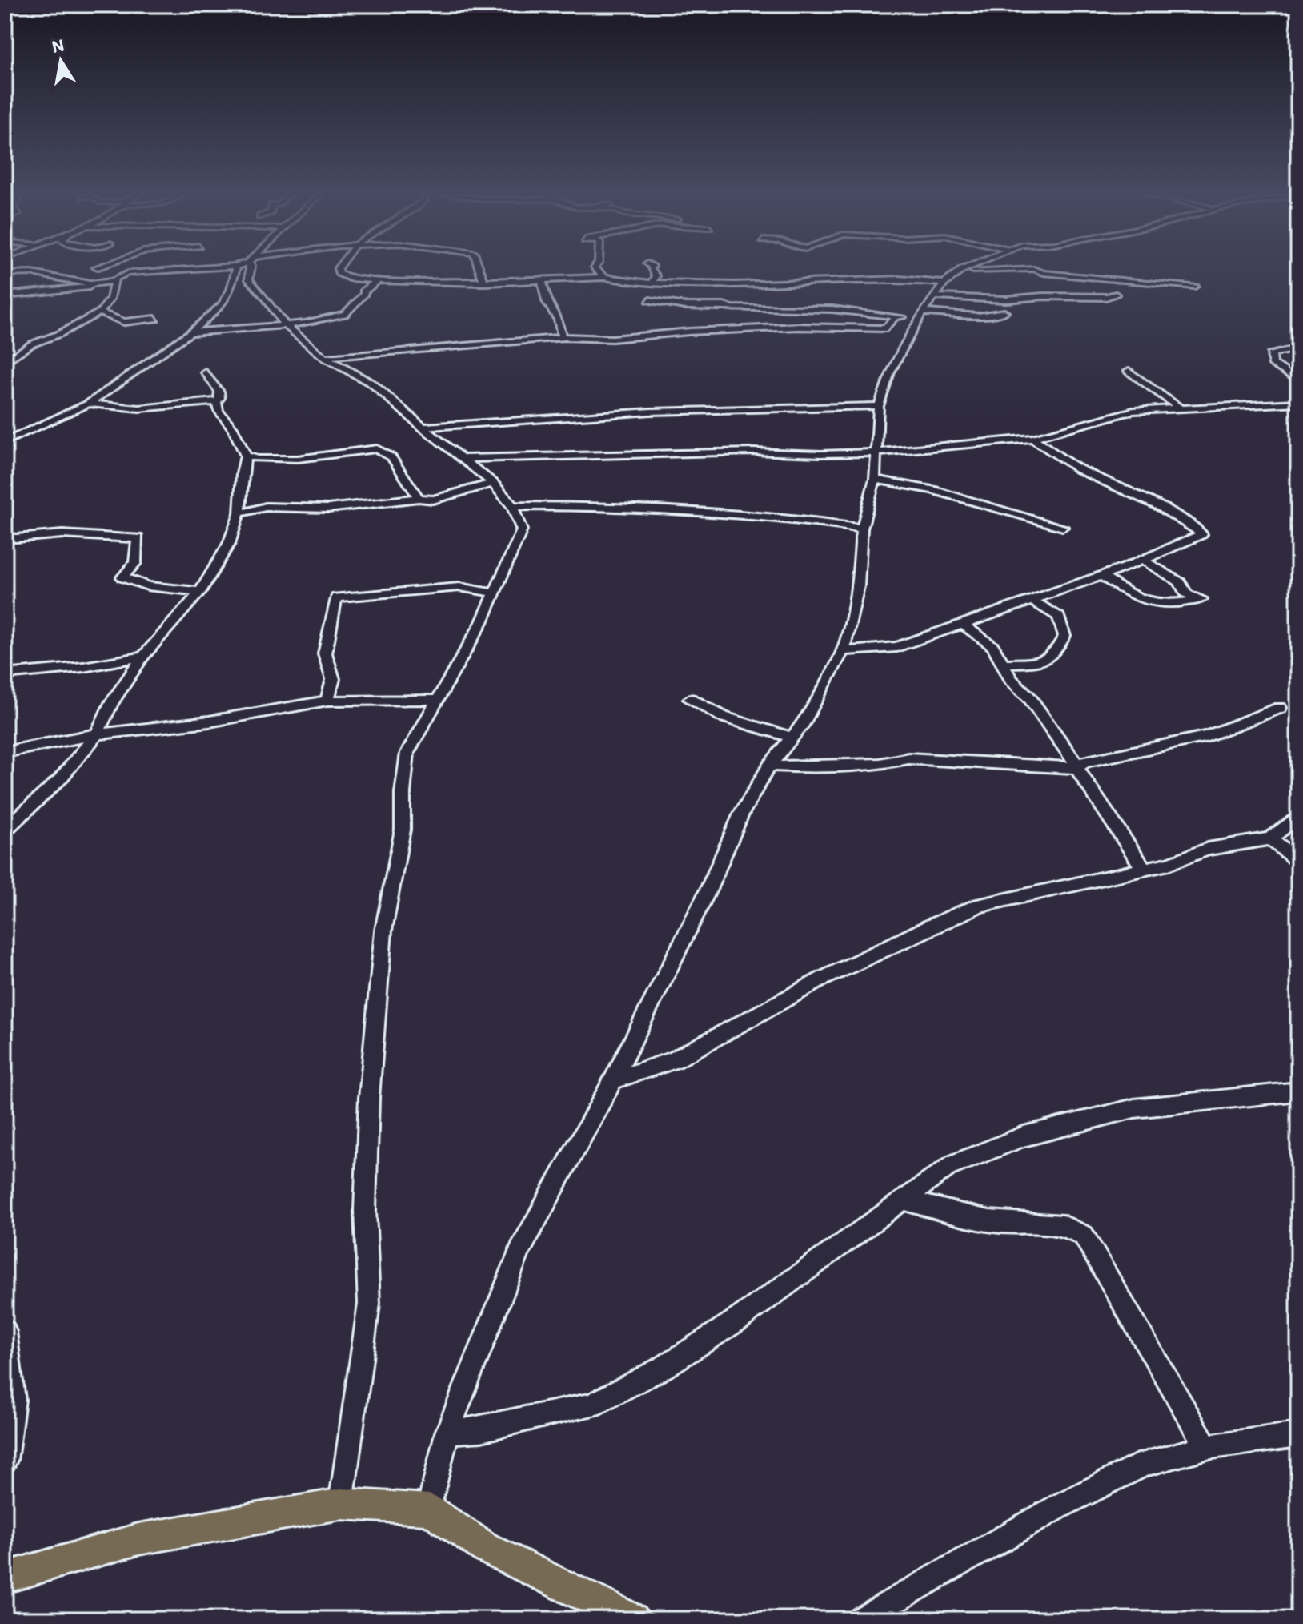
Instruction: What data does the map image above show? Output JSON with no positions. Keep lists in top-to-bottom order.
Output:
{
  "north": "top"
}
